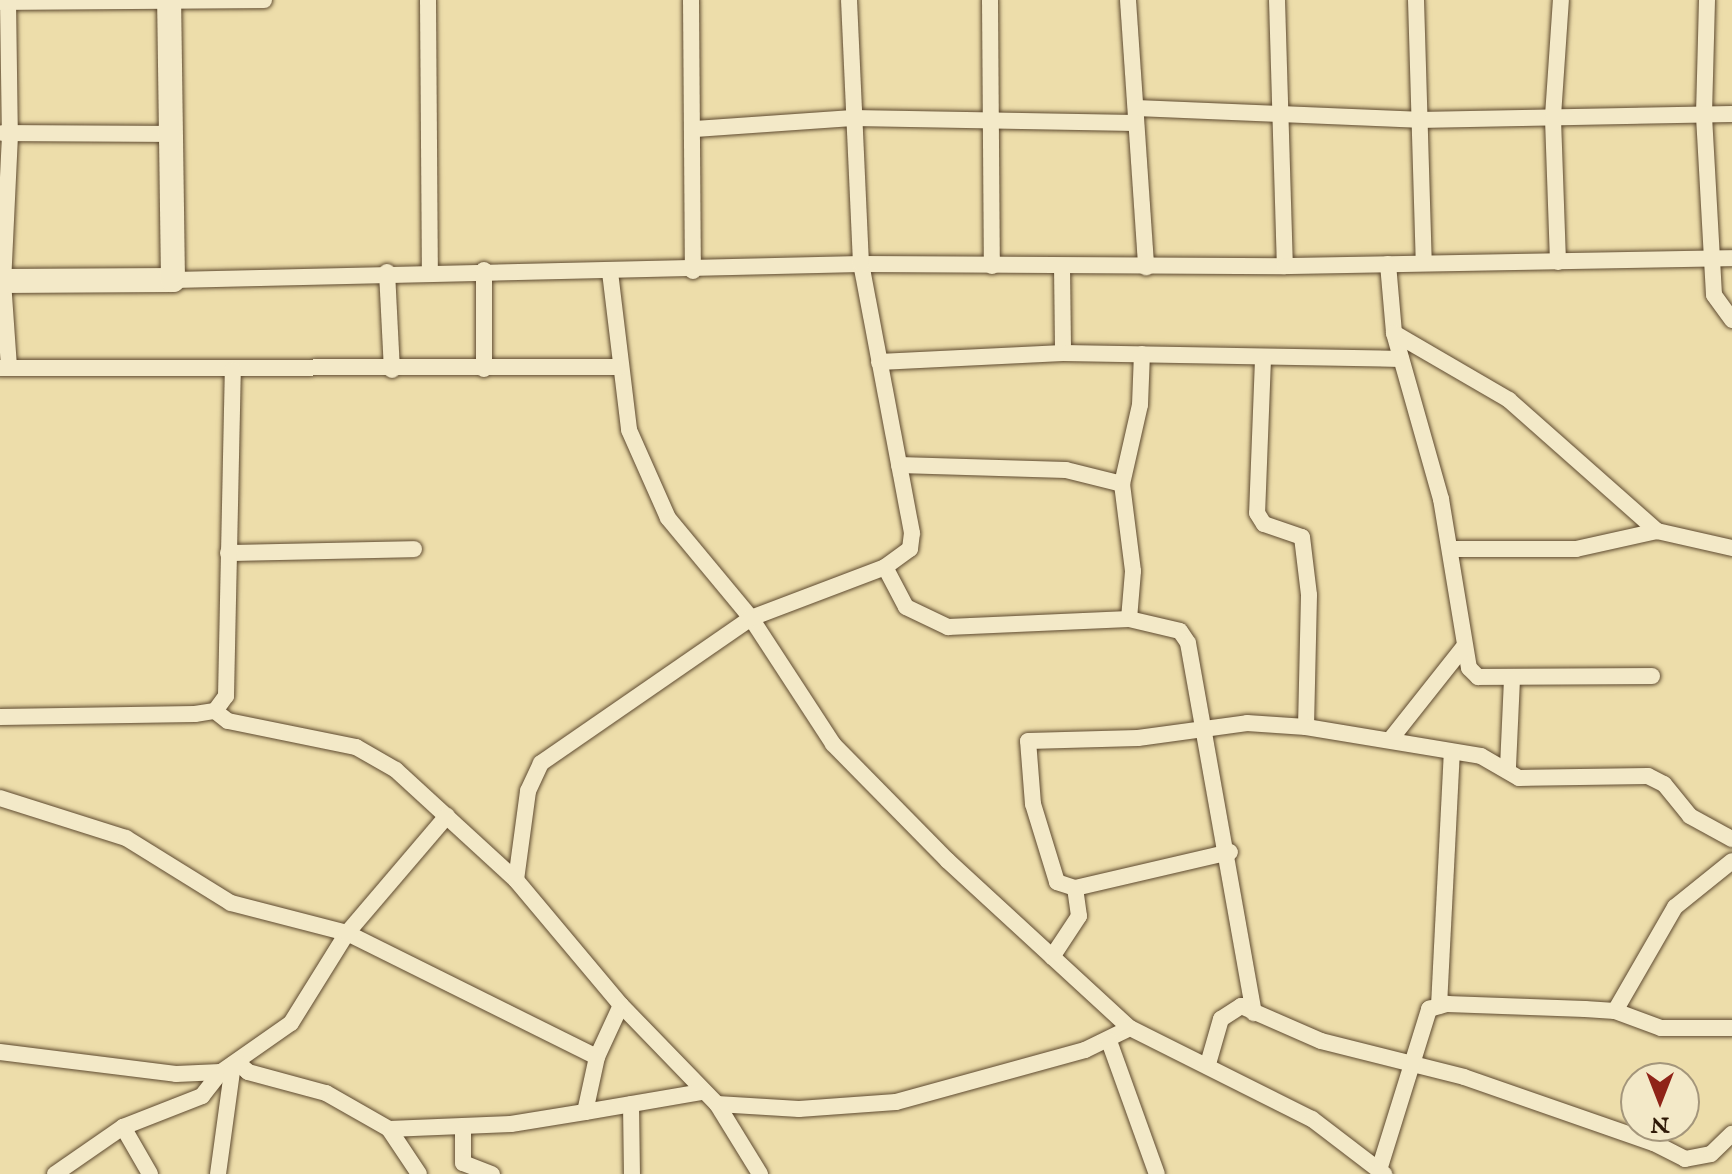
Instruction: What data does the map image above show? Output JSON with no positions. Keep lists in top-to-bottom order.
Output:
{
  "north": "bottom"
}
